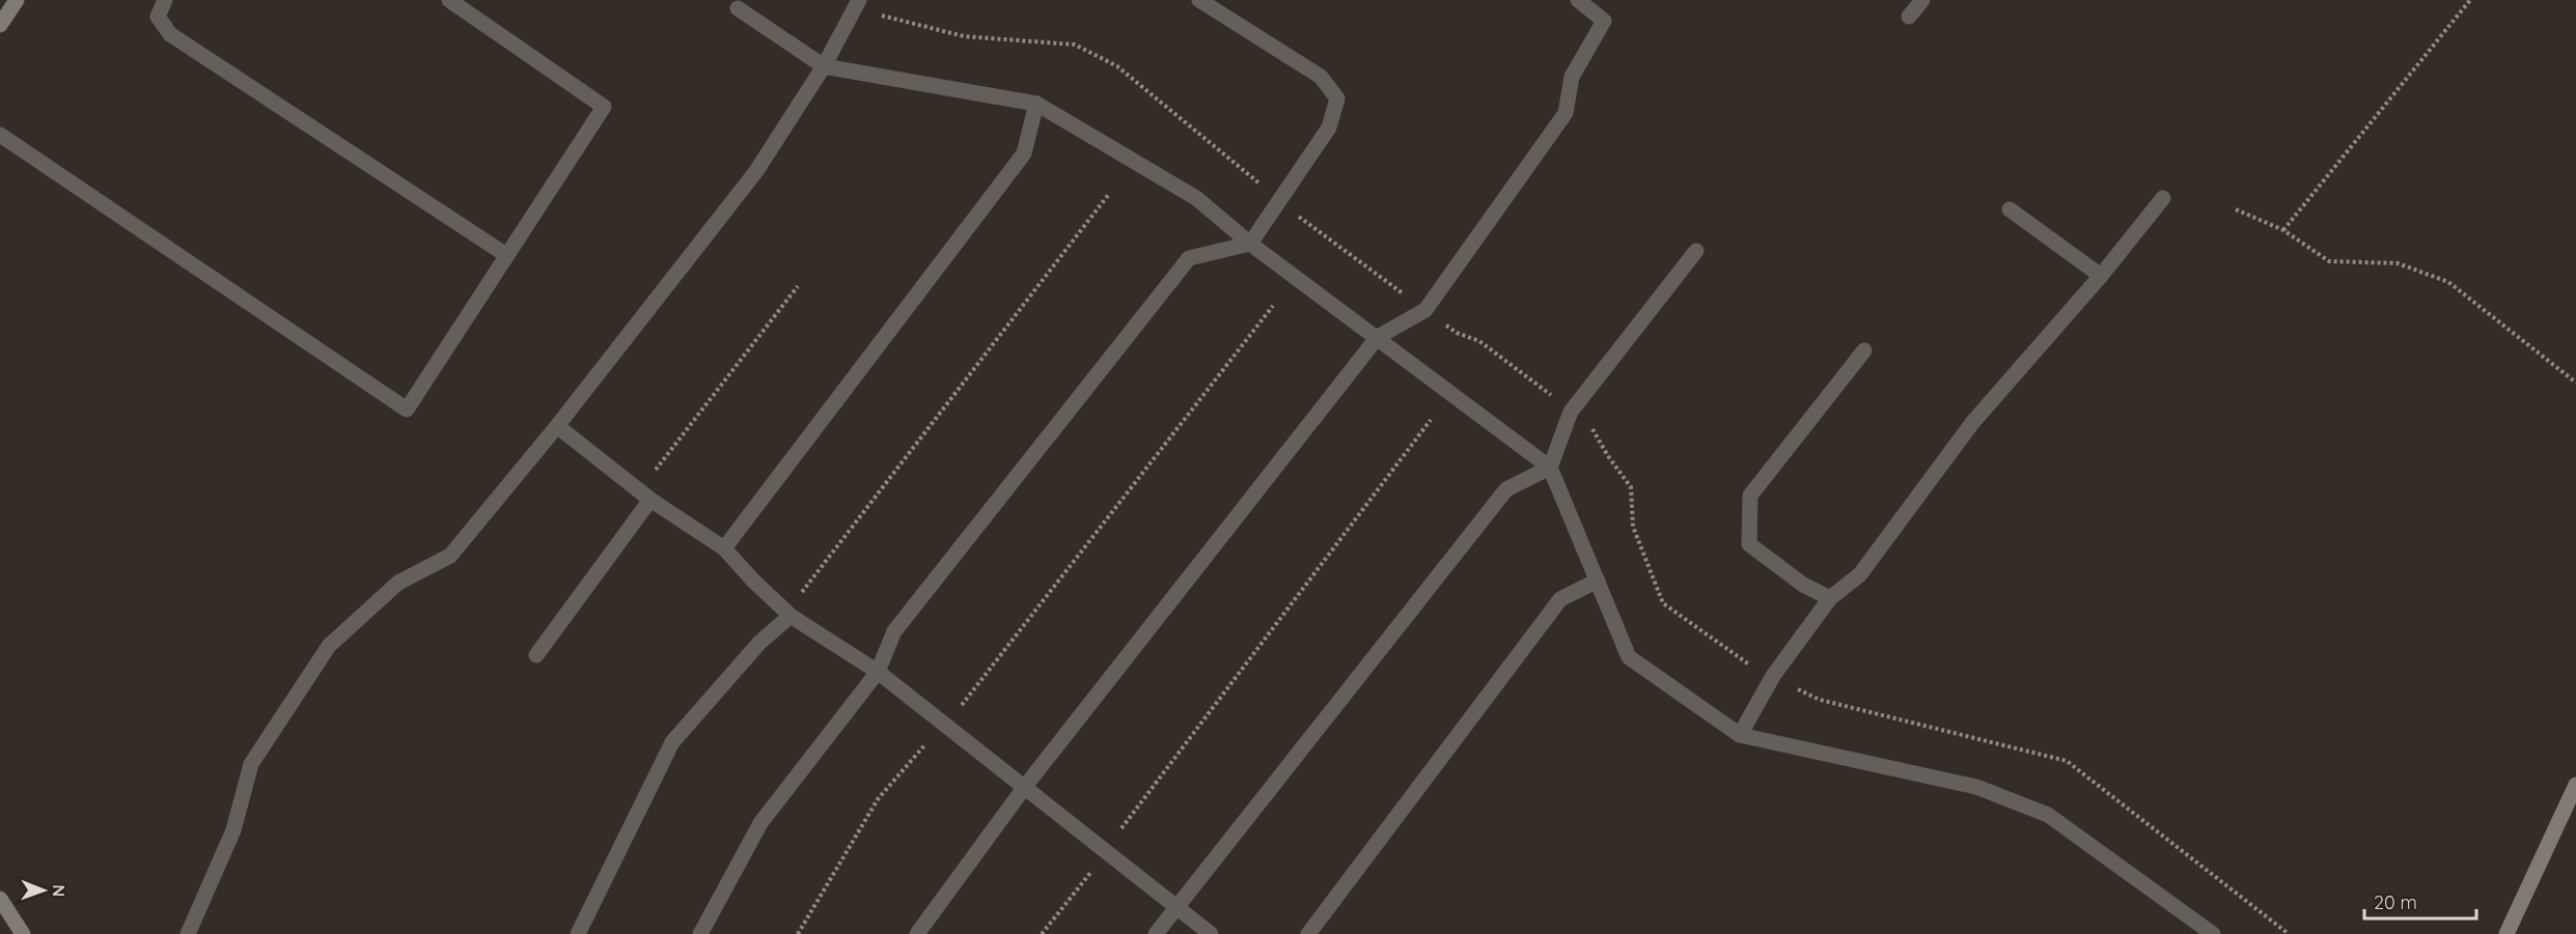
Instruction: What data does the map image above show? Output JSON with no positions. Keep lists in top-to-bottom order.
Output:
{
  "scale_bar": "20 m",
  "north": "right"
}
